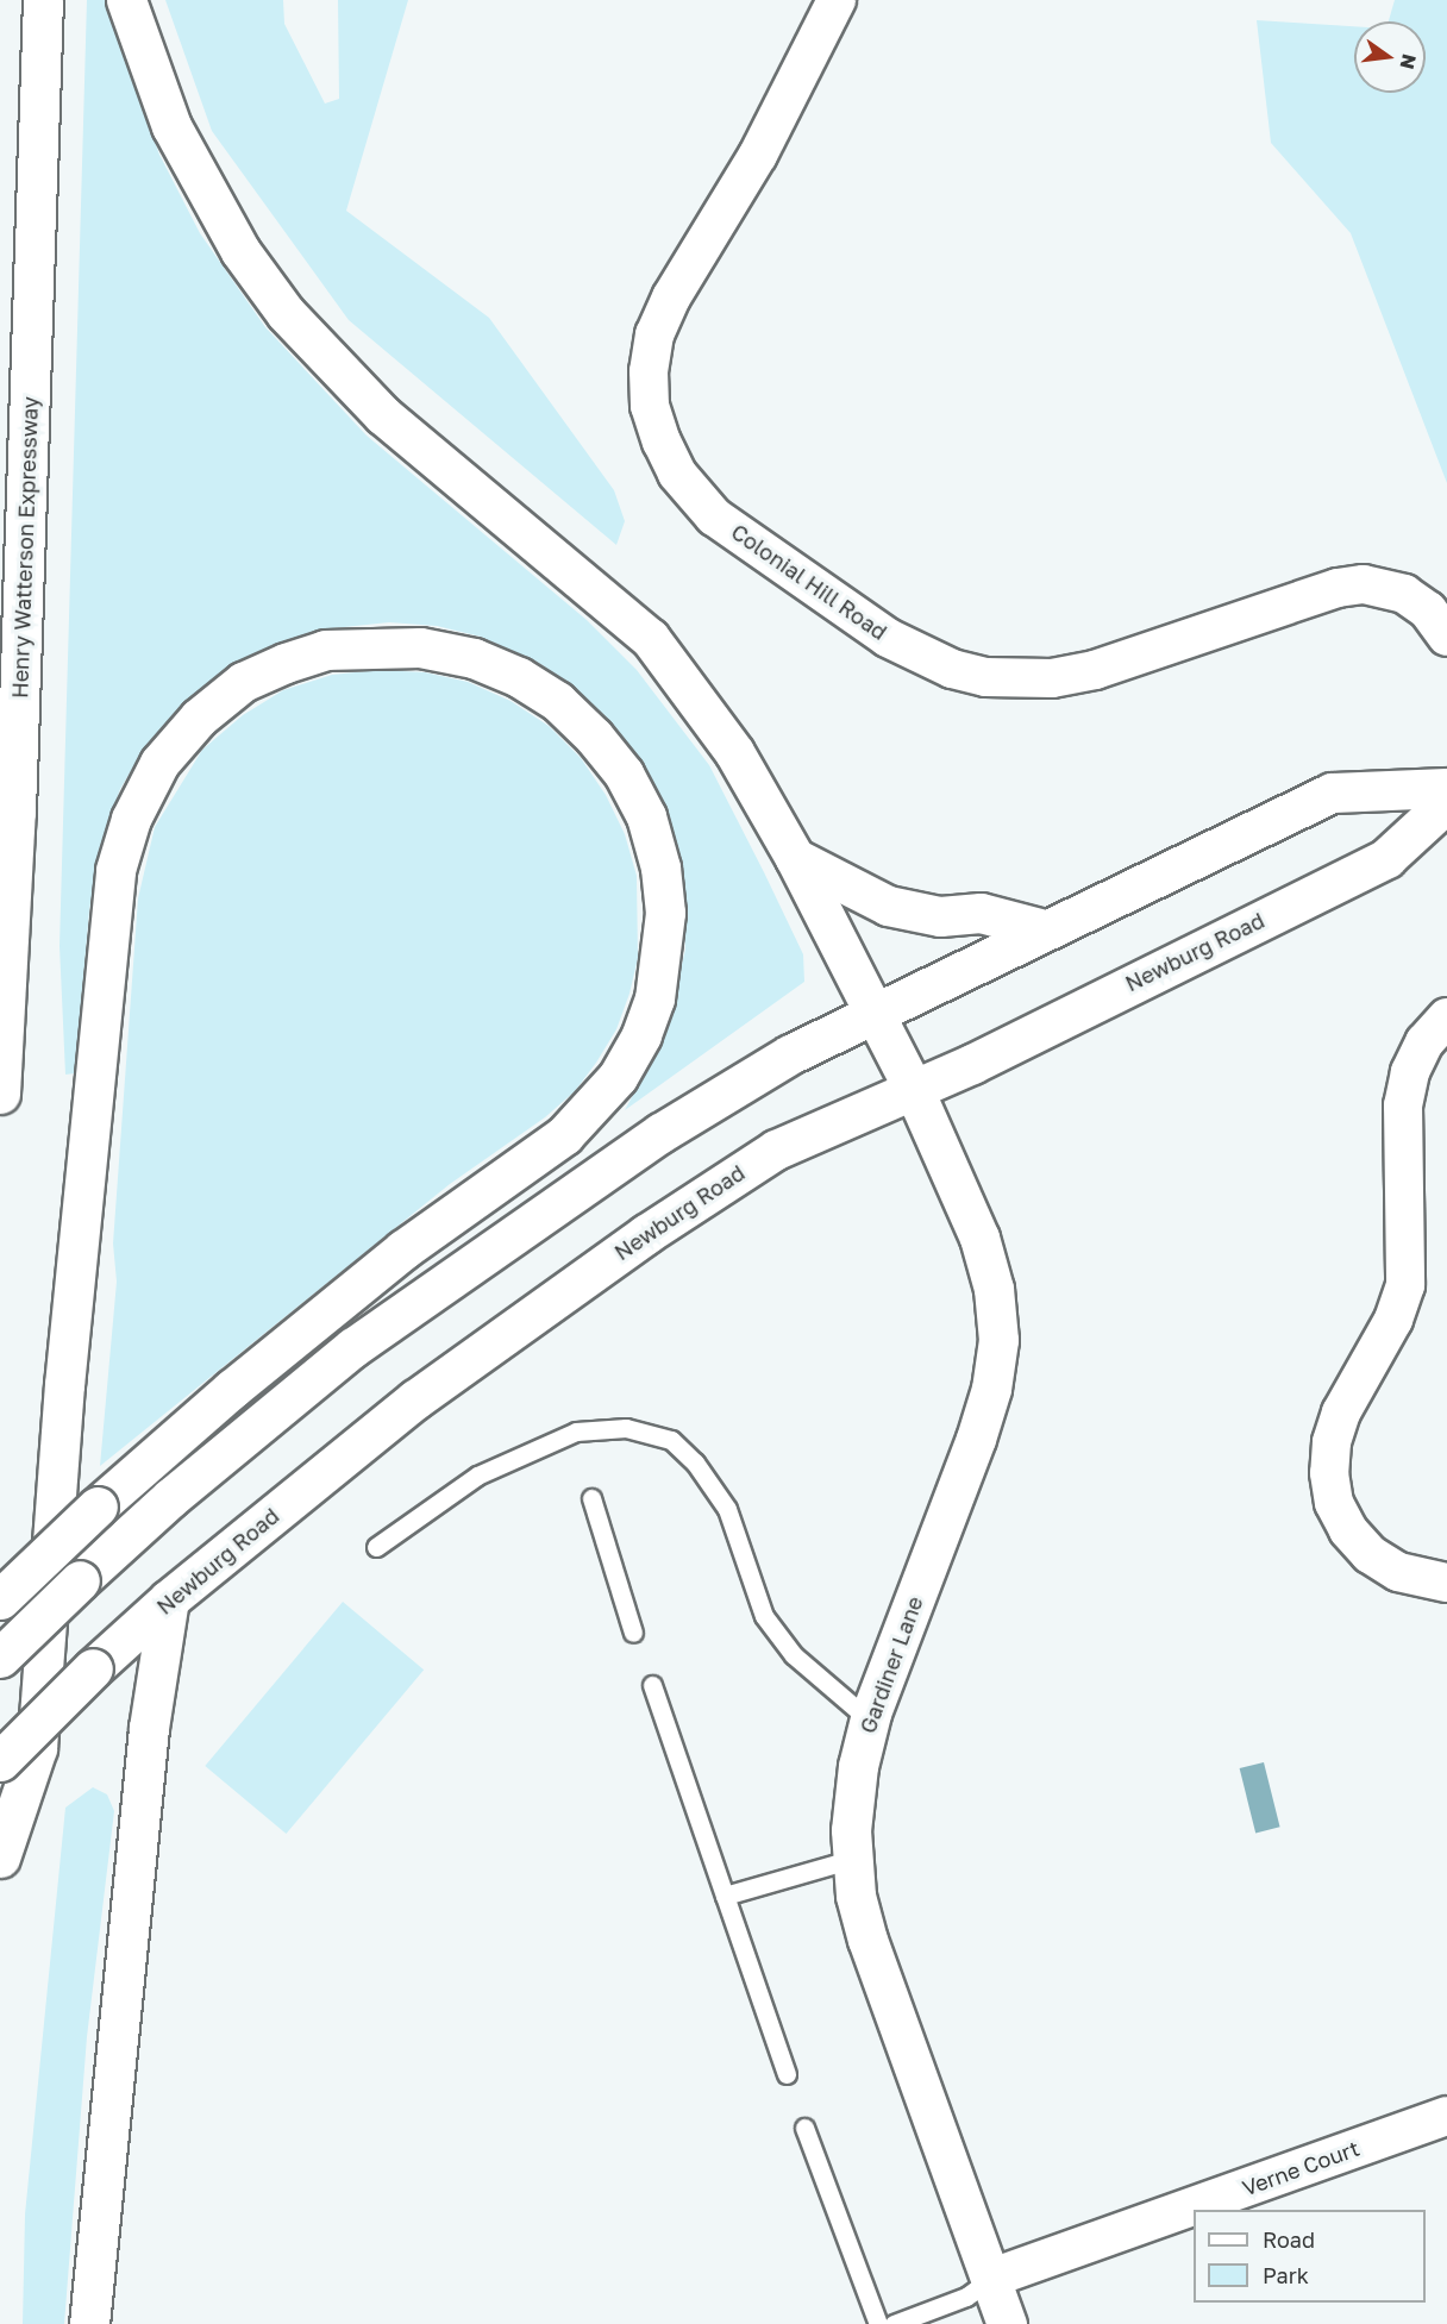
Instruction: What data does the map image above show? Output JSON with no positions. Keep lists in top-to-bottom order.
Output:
{
  "streets": {
    "main road": ["Henry Watterson Expressway", "Newburg Road", "Gardiner Lane"],
    "street": ["Colonial Hill Road", "Verne Court"]
  },
  "crossings": [
    ["Newburg Road", "Gardiner Lane"],
    ["Gardiner Lane", "Verne Court"]
  ],
  "legend": ["Road", "Park"],
  "north": "right"
}
